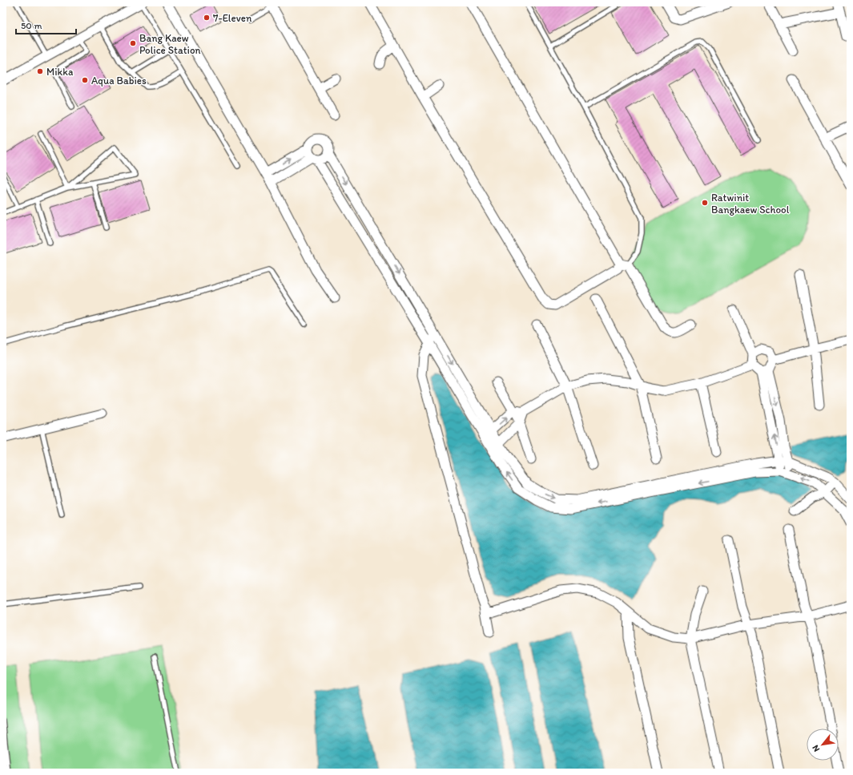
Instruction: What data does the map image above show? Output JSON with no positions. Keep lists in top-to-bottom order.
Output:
{
  "places": [
    "7-Eleven",
    "Bang Kaew Police Station",
    "Mikka",
    "Aqua Babies",
    "Ratwinit Bangkaew School"
  ],
  "scale_bar": "50 m",
  "north": "bottom left"
}
